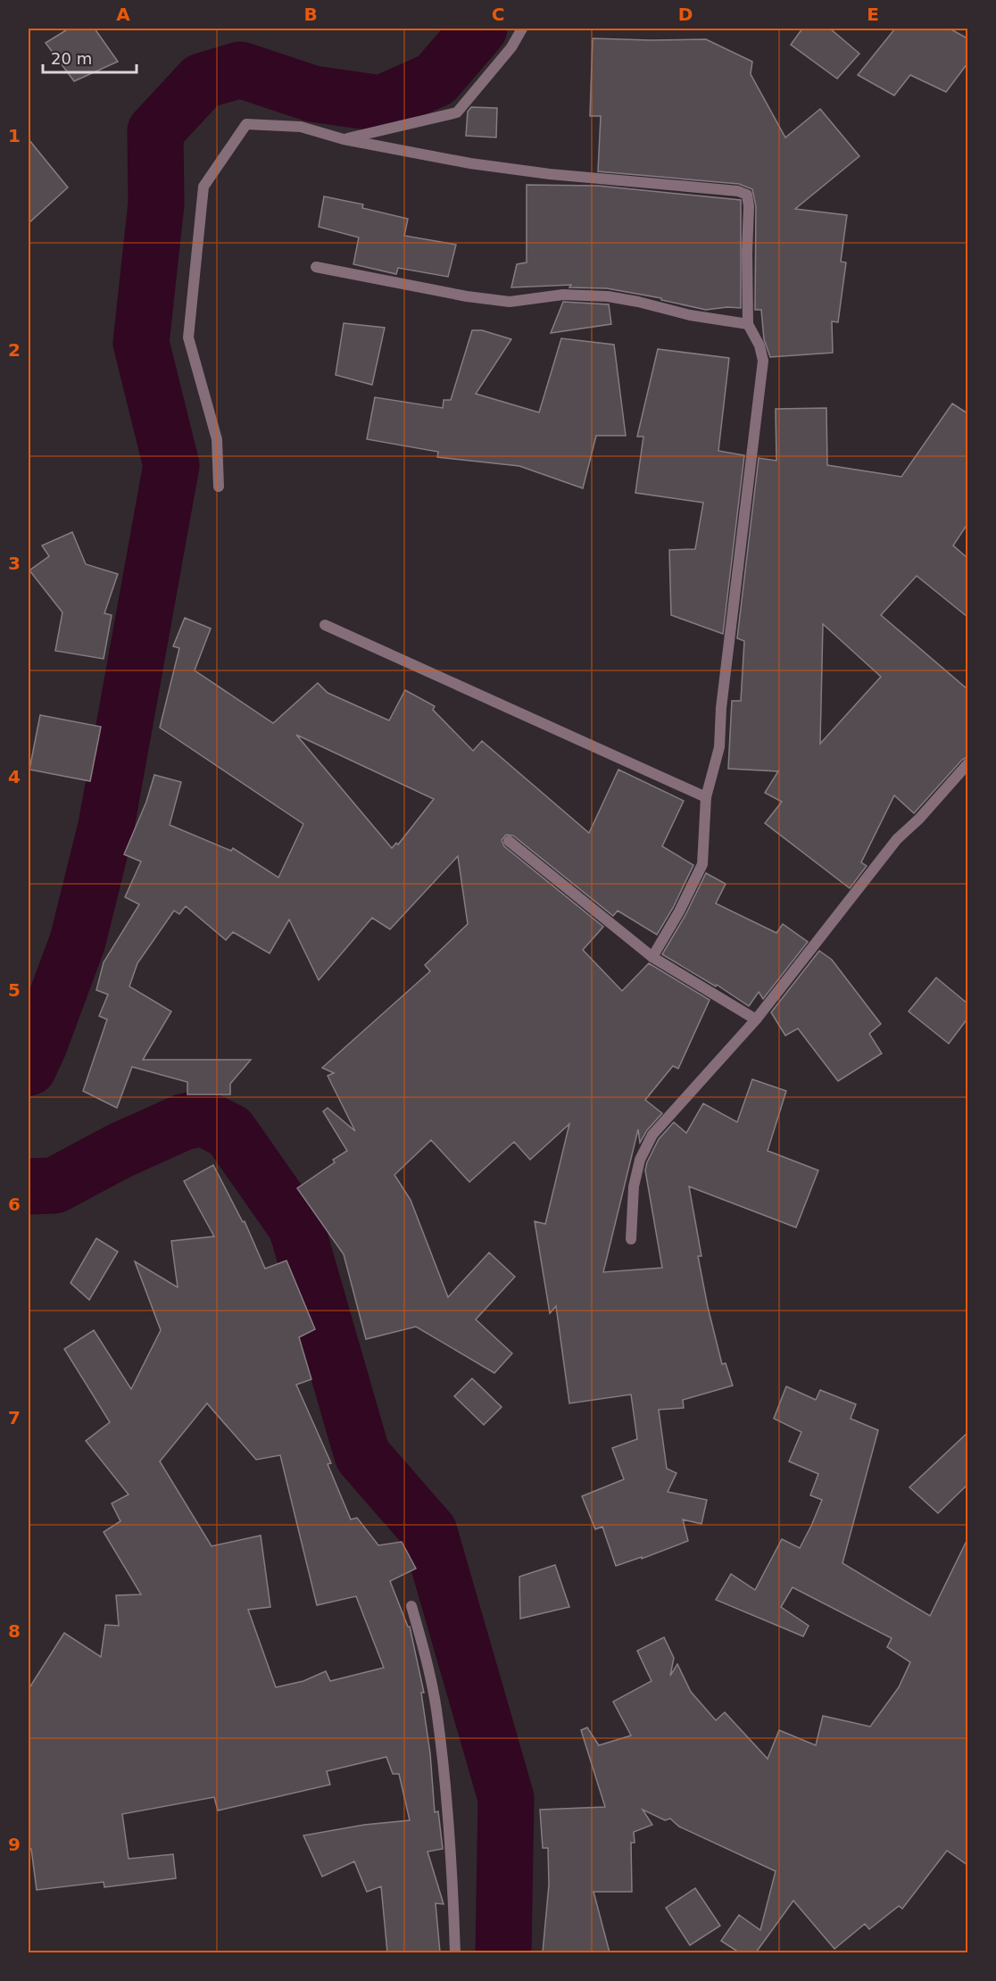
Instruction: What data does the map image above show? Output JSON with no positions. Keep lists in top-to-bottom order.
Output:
{
  "scale_bar": "20 m",
  "grid": {
    "columns": [
      "A",
      "B",
      "C",
      "D",
      "E"
    ],
    "rows": [
      "1",
      "2",
      "3",
      "4",
      "5",
      "6",
      "7",
      "8",
      "9"
    ]
  }
}
